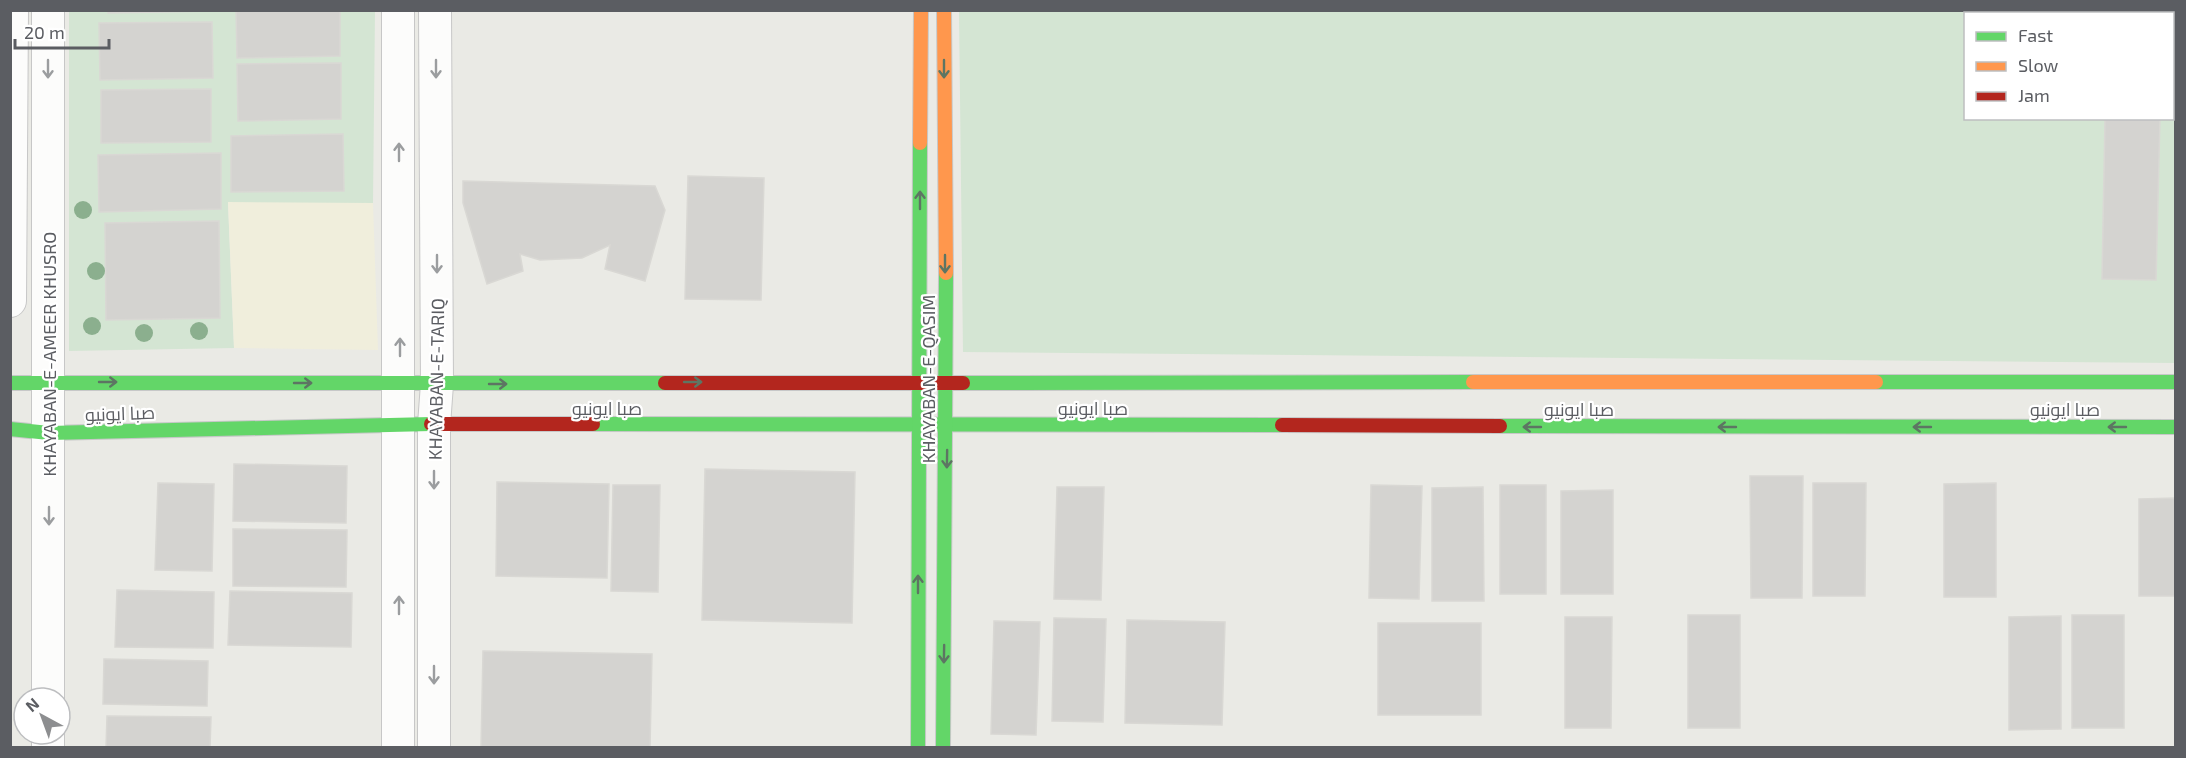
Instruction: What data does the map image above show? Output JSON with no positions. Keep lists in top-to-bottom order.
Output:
{
  "streets": {
    "main road": ["KHAYABAN-E-QASIM", "صبا ایونیو"],
    "street": ["KHAYABAN-E-AMEER KHUSRO", "KHAYABAN-E-TARIQ"]
  },
  "crossings": [
    ["KHAYABAN-E-AMEER KHUSRO", "صبا ایونیو"],
    ["KHAYABAN-E-TARIQ", "صبا ایونیو"],
    ["KHAYABAN-E-QASIM", "صبا ایونیو"]
  ],
  "legend": ["Fast", "Slow", "Jam"],
  "scale_bar": "20 m",
  "north": "top left"
}
